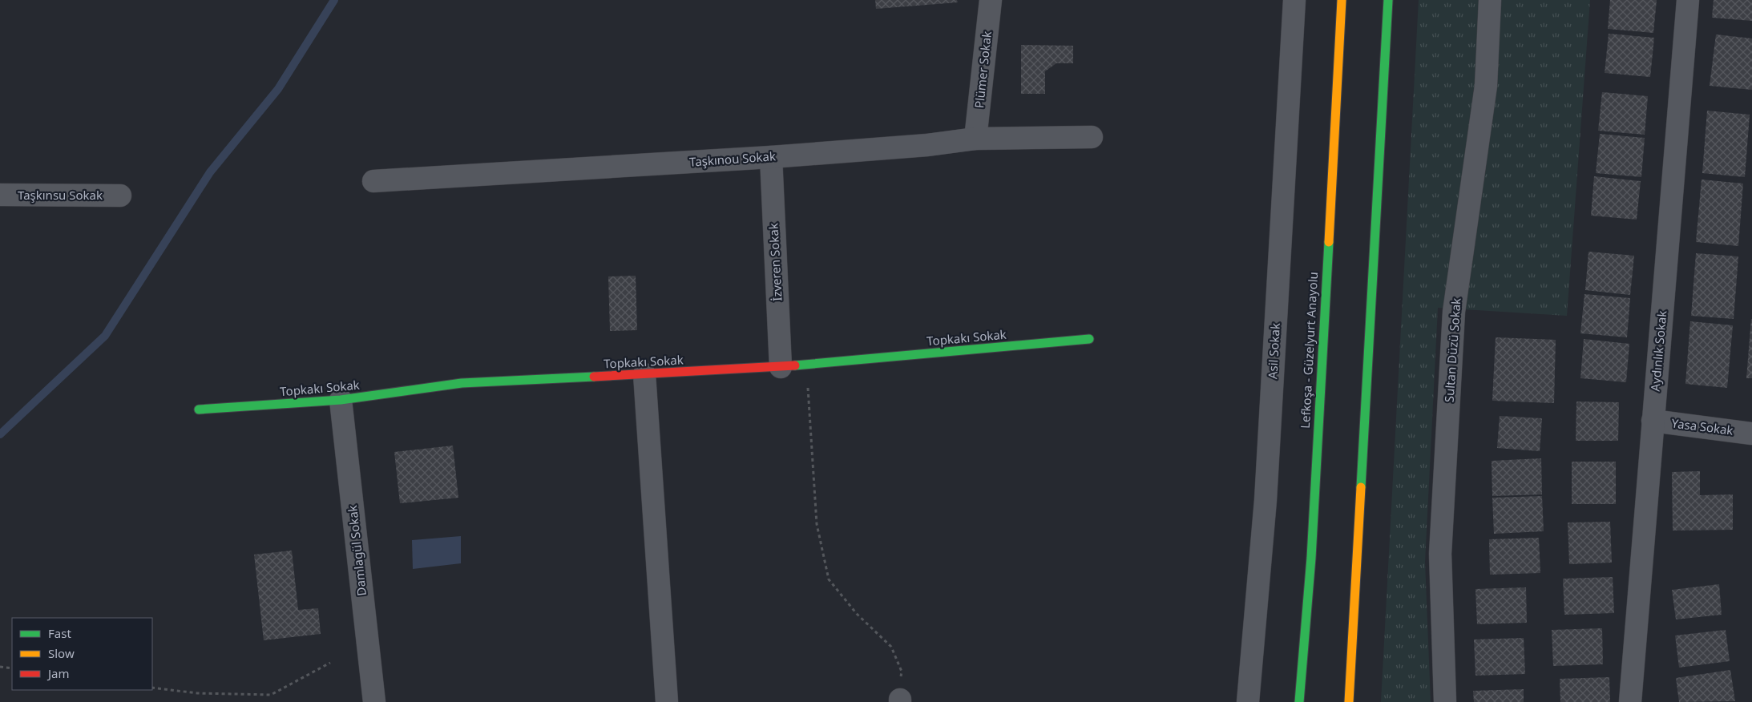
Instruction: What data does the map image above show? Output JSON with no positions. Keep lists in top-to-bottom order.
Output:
{
  "streets": {
    "main road": ["Topkakı Sokak", "Lefkoşa - Güzelyurt Anayolu"],
    "street": [
      "Plümer Sokak",
      "Taşkınou Sokak",
      "Taşkınsu Sokak",
      "İzveren Sokak",
      "Sultan Düzü Sokak",
      "Asil Sokak",
      "Aydınlık Sokak",
      "Yasa Sokak",
      "Damlagül Sokak"
    ]
  },
  "crossings": [
    ["Plümer Sokak", "Taşkınou Sokak"],
    ["Taşkınou Sokak", "İzveren Sokak"],
    ["İzveren Sokak", "Topkakı Sokak"],
    ["Topkakı Sokak", "Damlagül Sokak"],
    ["Aydınlık Sokak", "Yasa Sokak"]
  ],
  "legend": ["Fast", "Slow", "Jam"]
}
